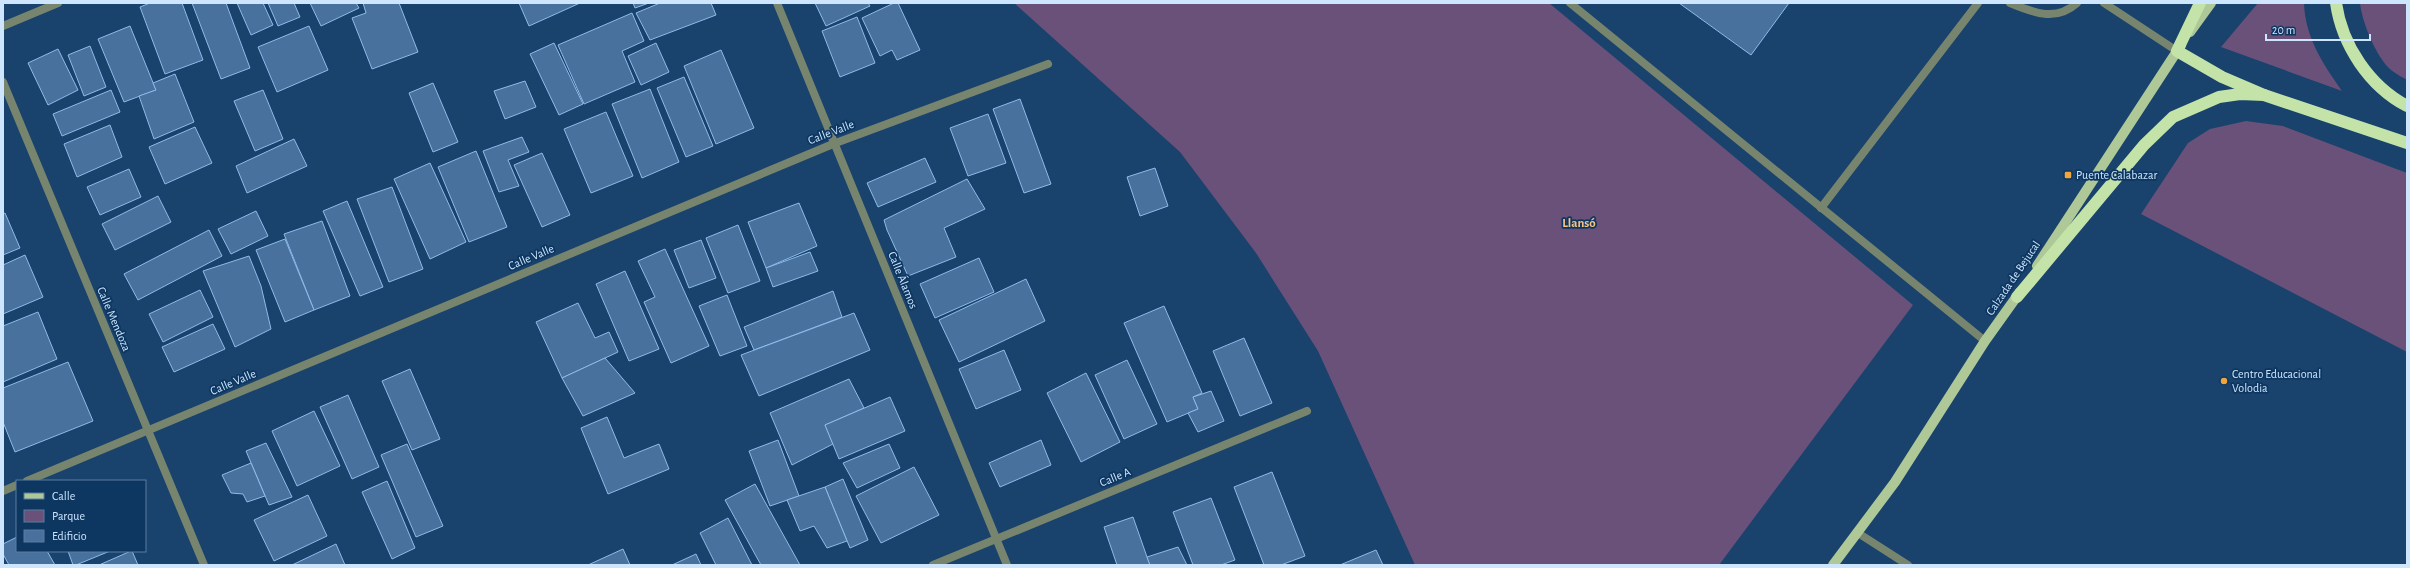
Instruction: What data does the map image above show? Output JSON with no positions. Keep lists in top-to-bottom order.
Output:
{
  "streets": {
    "main road": ["Calzada de Bejucal"],
    "street": [
      "Calle Valle",
      "Calle Álamos",
      "Calle Mendoza",
      "Calle A"
    ]
  },
  "crossings": [
    ["Calle Valle", "Calle Álamos"],
    ["Calle Valle", "Calle Mendoza"],
    ["Calle Álamos", "Calle A"]
  ],
  "districts": ["Llansó"],
  "places": {
    "transit": ["Puente Calabazar"],
    "other": ["Centro Educacional Volodia"]
  },
  "legend": ["Calle", "Parque", "Edificio"],
  "scale_bar": "20 m"
}
